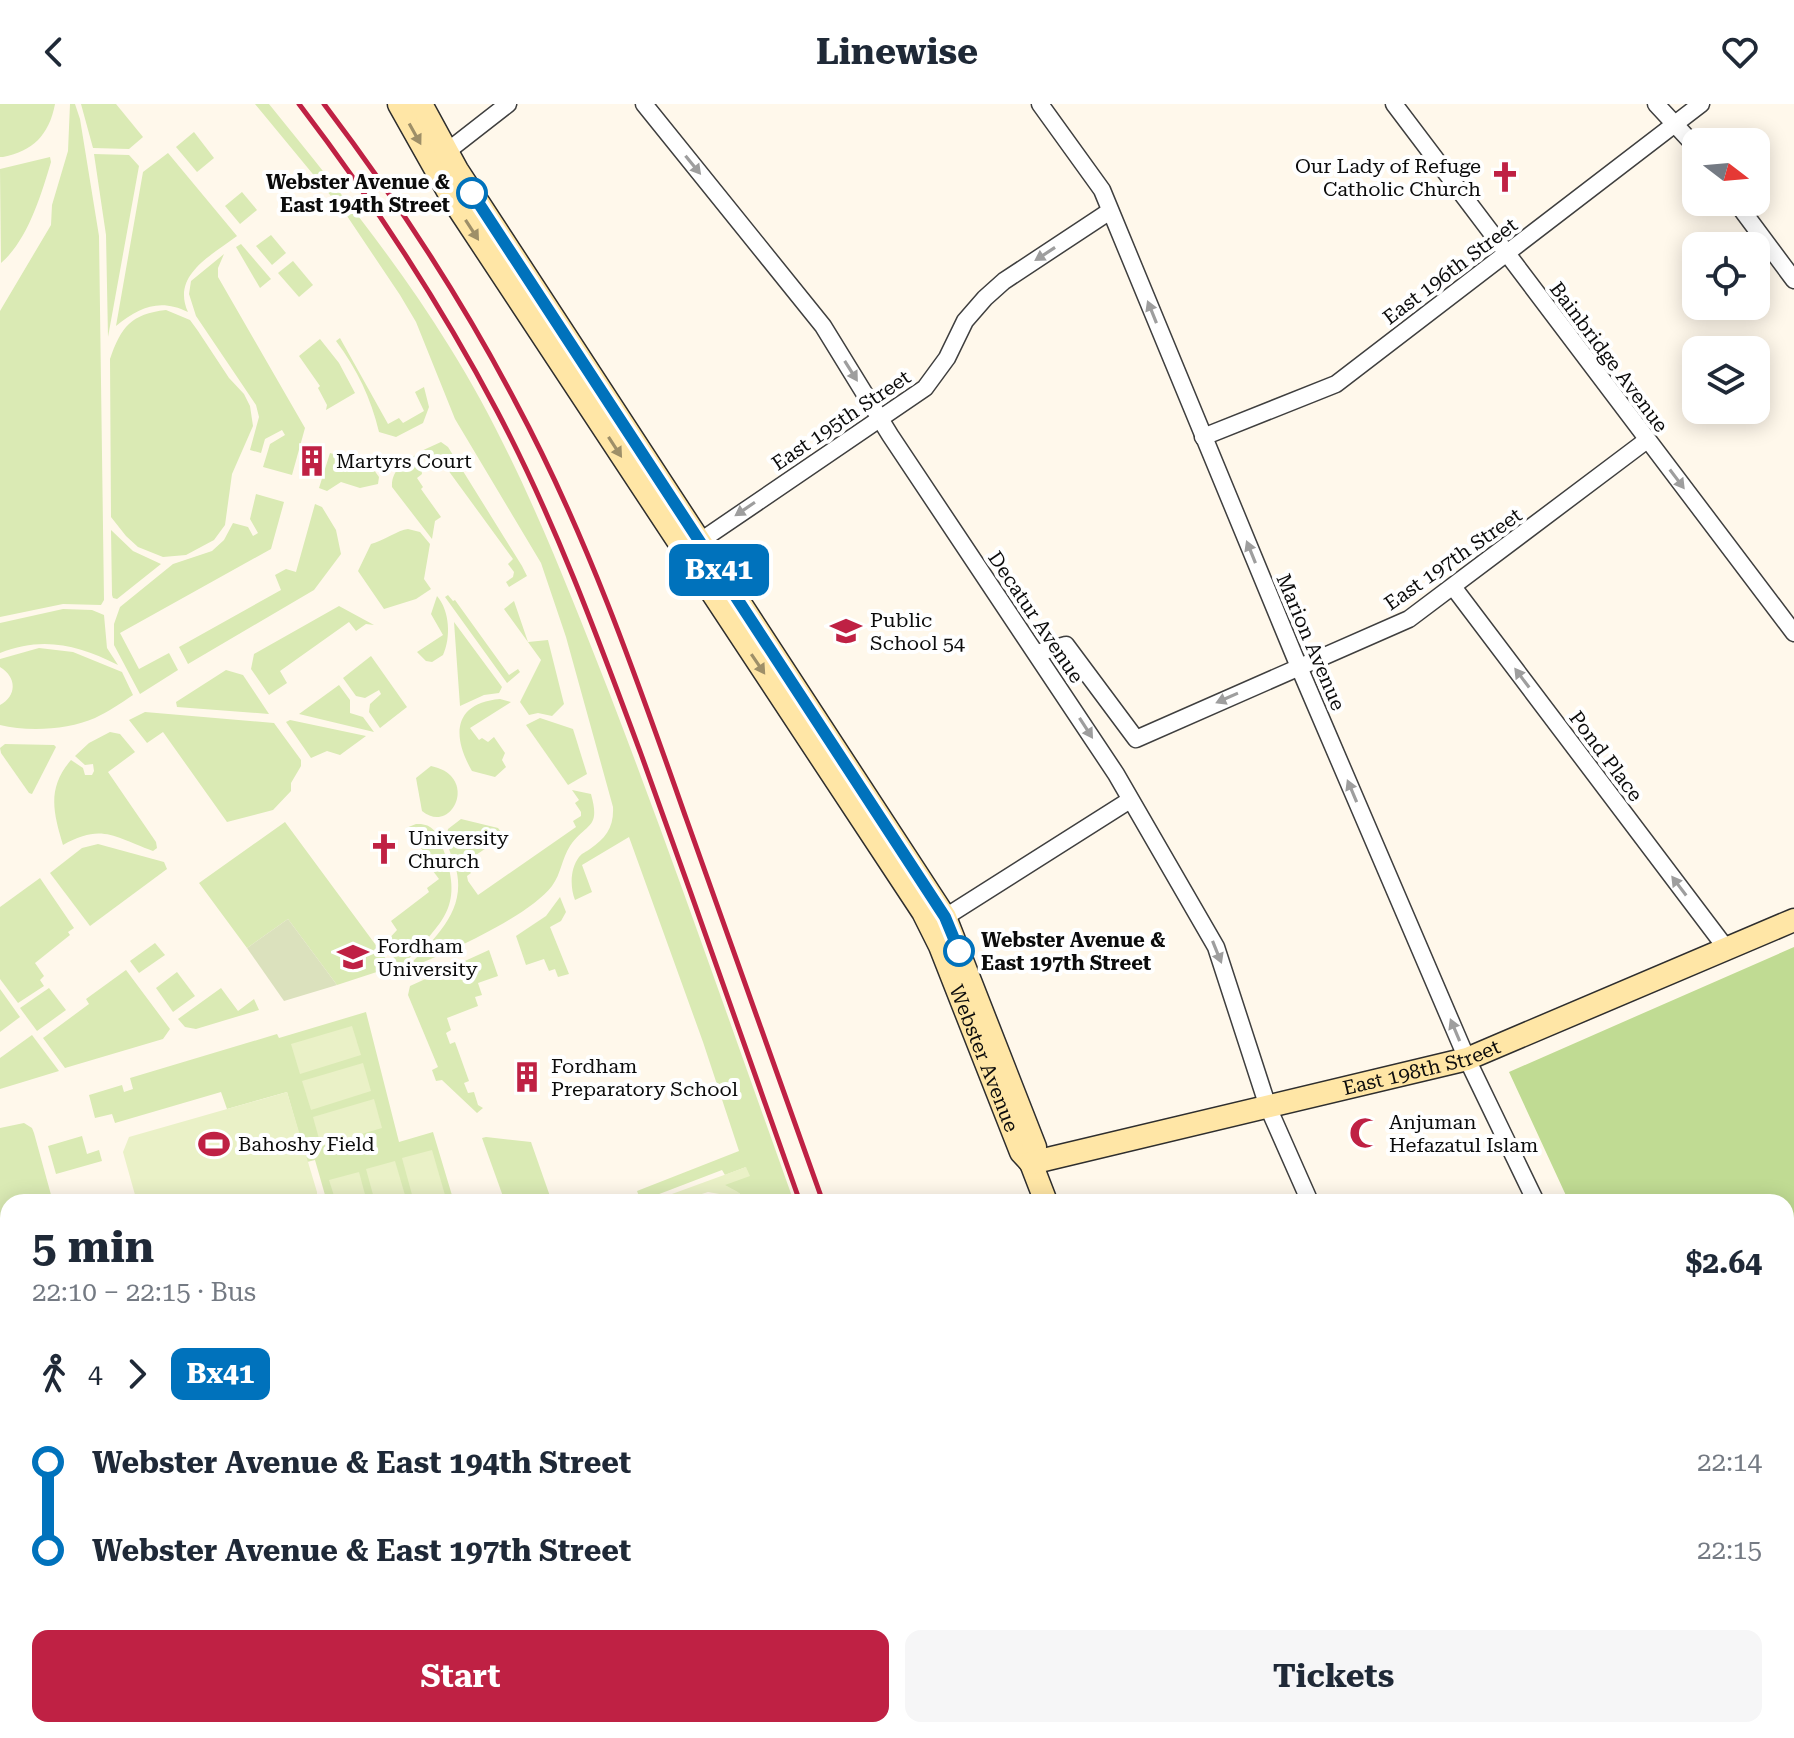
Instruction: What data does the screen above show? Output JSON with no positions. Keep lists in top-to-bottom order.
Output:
{
  "streets": {
    "main road": ["Webster Avenue", "East 198th Street"],
    "street": [
      "East 196th Street",
      "Bainbridge Avenue",
      "East 195th Street",
      "East 197th Street",
      "Decatur Avenue",
      "Marion Avenue",
      "Pond Place"
    ]
  },
  "crossings": [
    ["East 196th Street", "Bainbridge Avenue"],
    ["East 196th Street", "Marion Avenue"],
    ["Bainbridge Avenue", "East 197th Street"],
    ["East 195th Street", "Decatur Avenue"],
    ["East 195th Street", "Marion Avenue"],
    ["East 195th Street", "Webster Avenue"],
    ["East 197th Street", "Decatur Avenue"],
    ["East 197th Street", "Marion Avenue"],
    ["East 197th Street", "Pond Place"],
    ["Decatur Avenue", "East 198th Street"],
    ["Marion Avenue", "East 198th Street"],
    ["Pond Place", "East 198th Street"],
    ["Webster Avenue", "East 198th Street"]
  ],
  "one_way": [
    "Bainbridge Avenue",
    "East 195th Street",
    "East 197th Street",
    "Decatur Avenue",
    "Marion Avenue",
    "Pond Place"
  ],
  "places": {
    "church": ["Our Lady of Refuge Catholic Church", "University Church"],
    "other": ["Webster Avenue & East 194th Street", "Webster Avenue & East 197th Street"],
    "building": ["Martyrs Court", "Fordham Preparatory School"],
    "school or university": ["Public School 54", "Fordham University"],
    "mosque": ["Anjuman Hefazatul Islam"],
    "sports": ["Bahoshy Field"]
  },
  "lines": ["bus line Bx41"],
  "north": "right",
  "page": {
    "header": "Linewise",
    "on_map": "Bx41",
    "heading": ["5 min", "22:10 – 22:15 · Bus", "$2.64"],
    "legs": ["4", "Bx41"],
    "list": [
      {
        "name": "Webster Avenue & East 194th Street",
        "value": "22:14"
      },
      {
        "name": "Webster Avenue & East 197th Street",
        "value": "22:15"
      }
    ],
    "buttons": ["Start", "Tickets"]
  }
}
